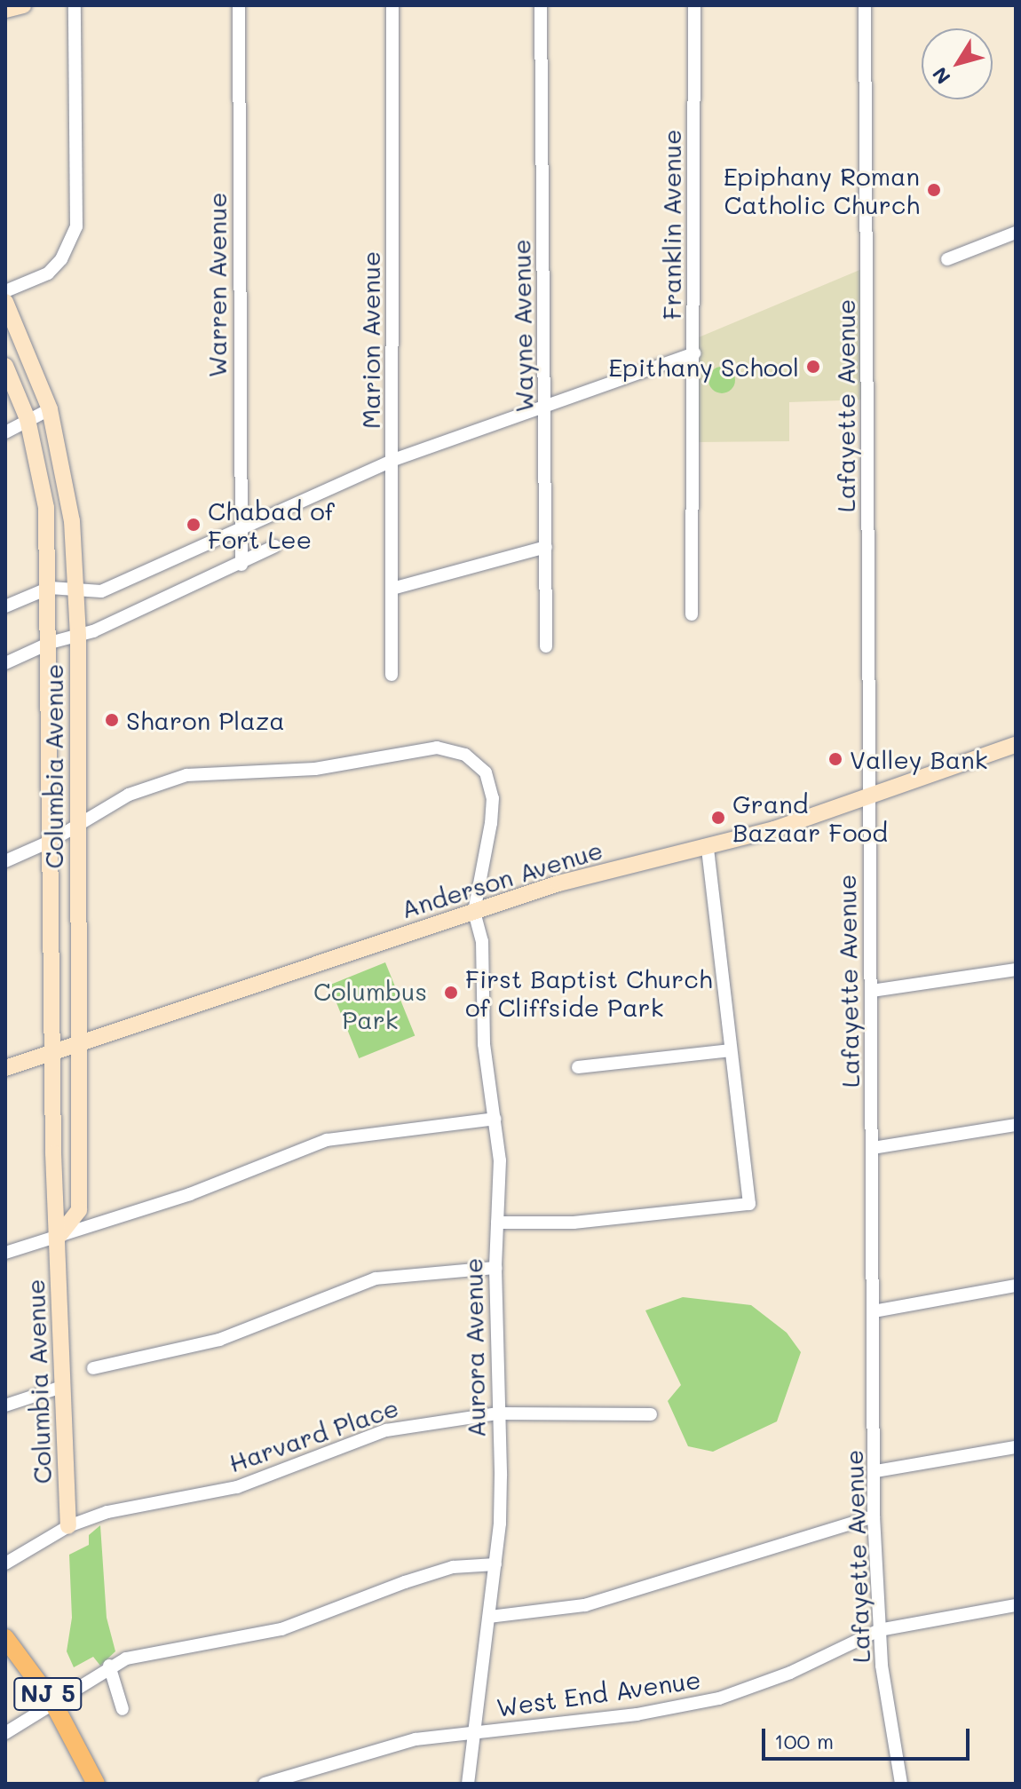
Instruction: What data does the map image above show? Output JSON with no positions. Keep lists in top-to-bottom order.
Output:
{
  "streets": {
    "main road": ["NJ 5"],
    "street": [
      "Franklin Avenue",
      "Warren Avenue",
      "Wayne Avenue",
      "Marion Avenue",
      "Lafayette Avenue",
      "Columbia Avenue",
      "Anderson Avenue",
      "Aurora Avenue",
      "Harvard Place",
      "West End Avenue"
    ]
  },
  "crossings": [
    ["Lafayette Avenue", "Anderson Avenue"],
    ["Lafayette Avenue", "West End Avenue"],
    ["Columbia Avenue", "Anderson Avenue"],
    ["Columbia Avenue", "Harvard Place"],
    ["Anderson Avenue", "Aurora Avenue"],
    ["Aurora Avenue", "Harvard Place"],
    ["Aurora Avenue", "West End Avenue"]
  ],
  "parks": ["Columbus Park"],
  "places": [
    "Epiphany Roman Catholic Church",
    "Epithany School",
    "Chabad of Fort Lee",
    "Sharon Plaza",
    "Valley Bank",
    "Grand Bazaar Food",
    "First Baptist Church of Cliffside Park"
  ],
  "scale_bar": "100 m",
  "north": "bottom left"
}
